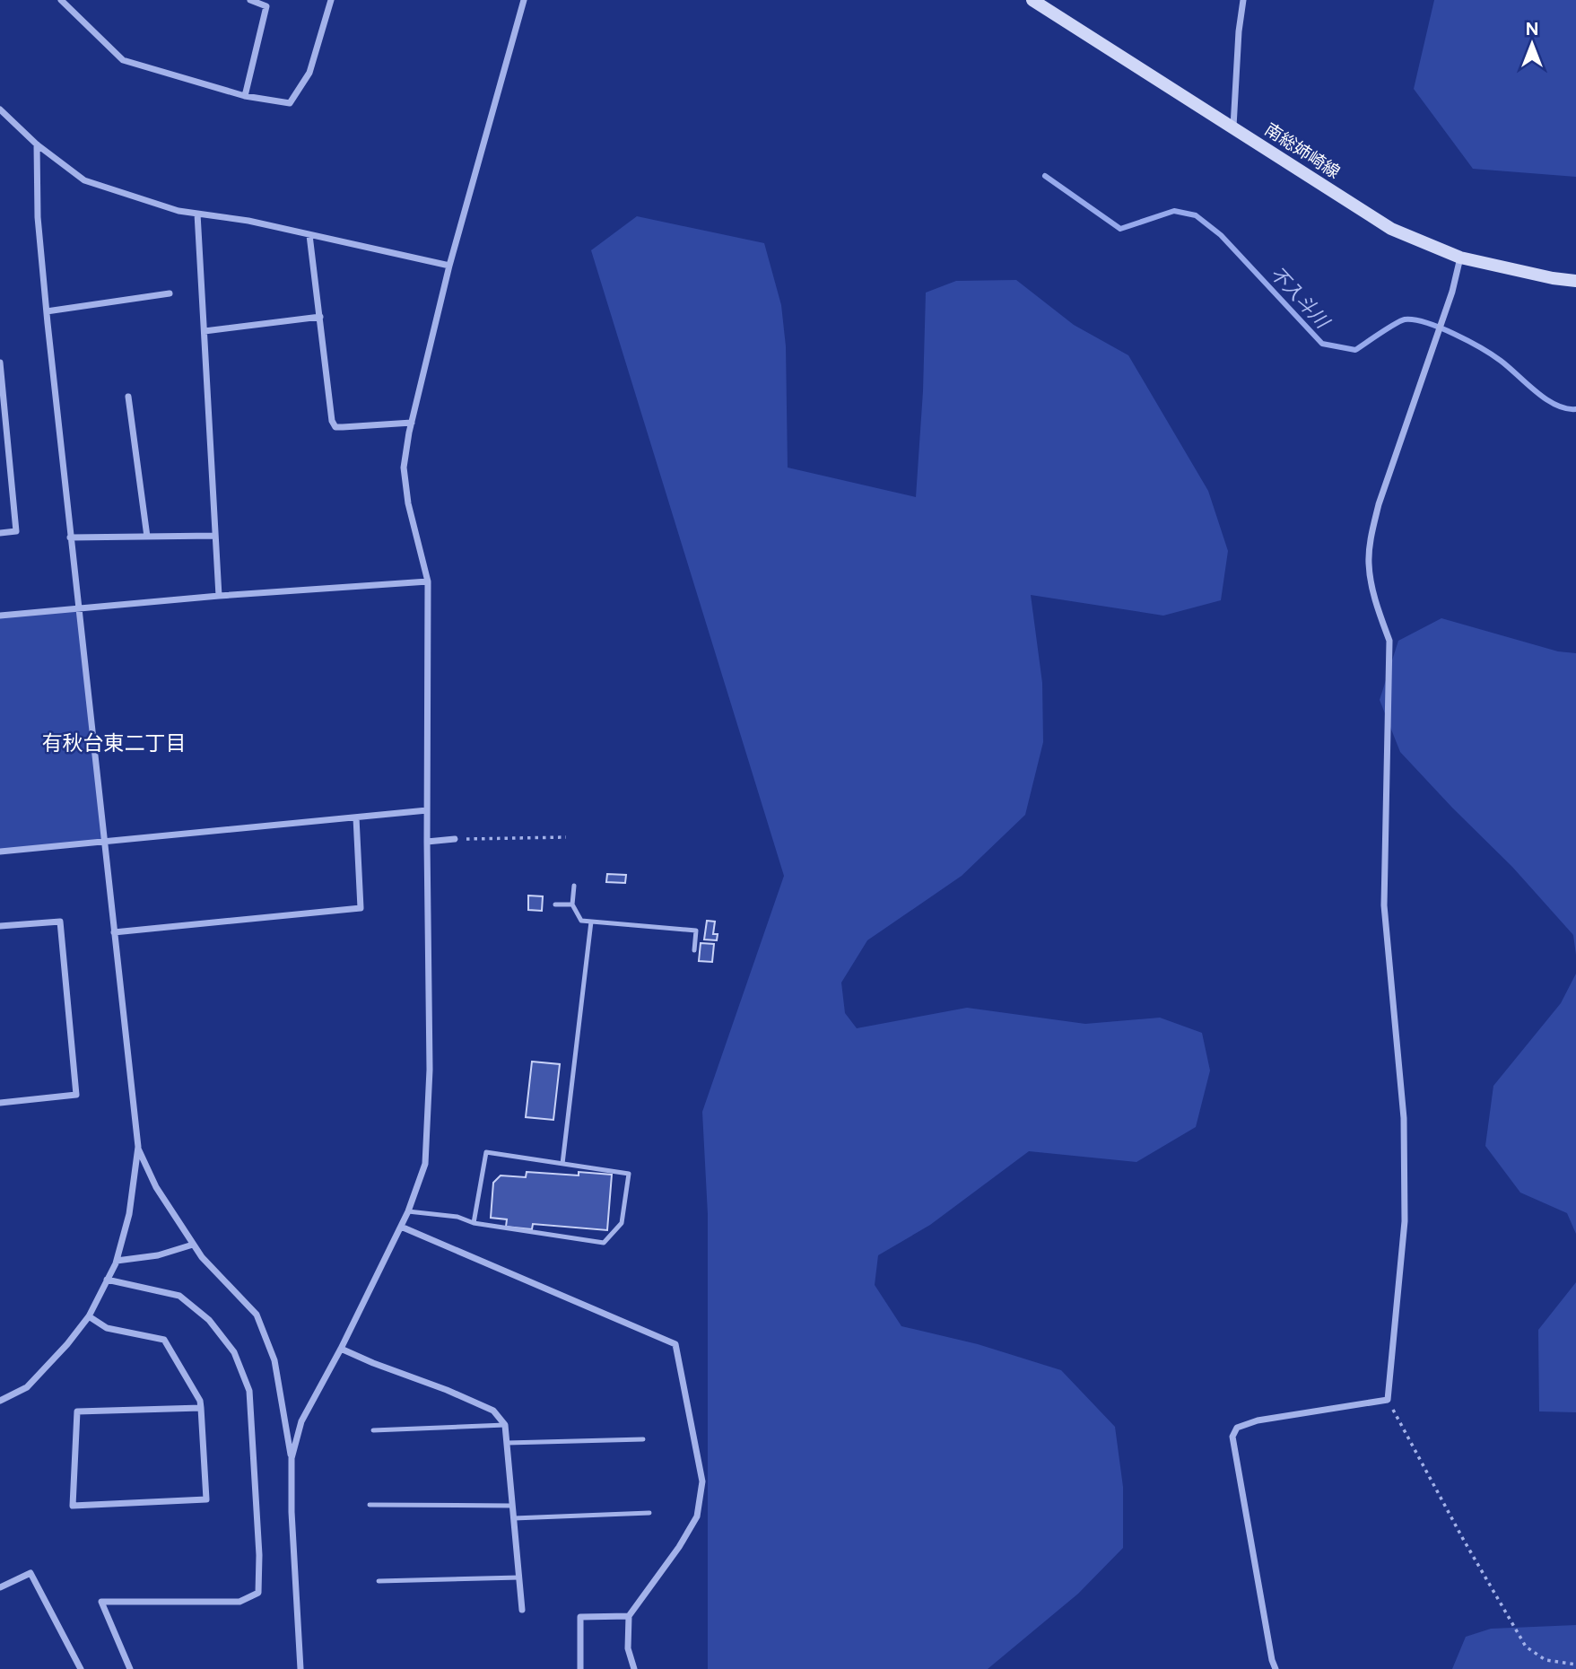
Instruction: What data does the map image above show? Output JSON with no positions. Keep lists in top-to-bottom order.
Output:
{
  "streets": {
    "main road": ["南総姉崎線"]
  },
  "districts": ["有秋台東二丁目"],
  "water": ["不入斗川"],
  "north": "top"
}
